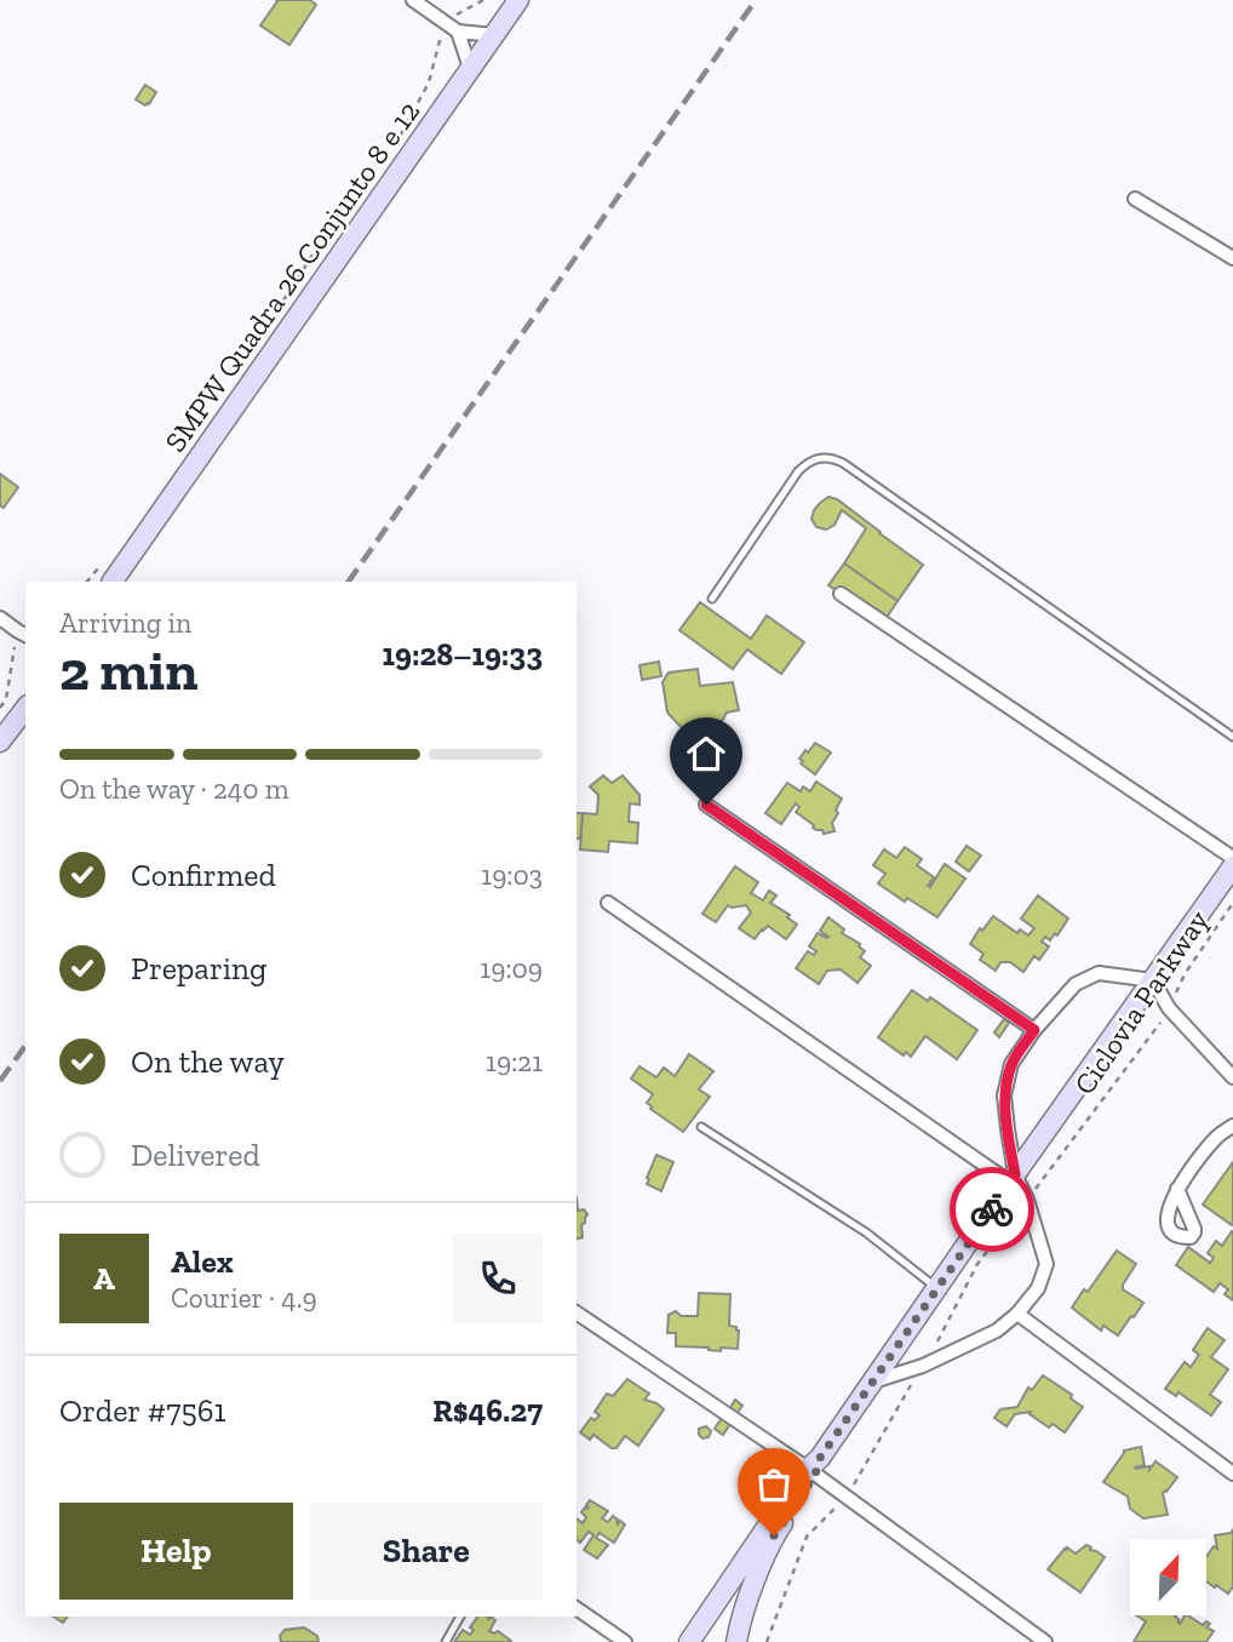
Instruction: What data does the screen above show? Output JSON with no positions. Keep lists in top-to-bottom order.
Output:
{
  "streets": {
    "main road": ["SMPW Quadra 26 Conjunto 8 e 12"],
    "path": ["Ciclovia Parkway"]
  },
  "north": "top right",
  "page": {
    "heading": ["2 min", "Arriving in", "19:28–19:33"],
    "panel": [
      "Alex",
      "Courier · 4.9",
      "Order #7561",
      "R$46.27"
    ],
    "bar": "On the way · 240 m",
    "list": [
      ["Confirmed", "19:03"],
      ["Preparing", "19:09"],
      ["On the way", "19:21"],
      "Delivered"
    ],
    "round": "A",
    "buttons": ["Help", "Share"]
  }
}
